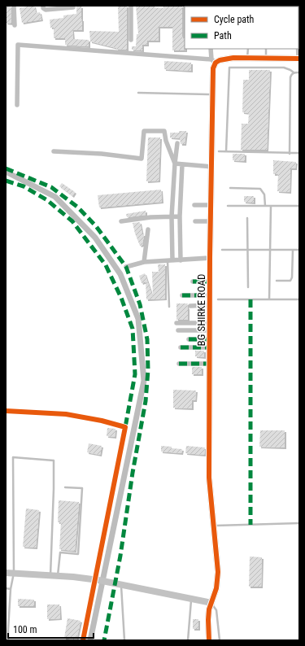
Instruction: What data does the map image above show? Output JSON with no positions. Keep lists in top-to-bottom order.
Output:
{
  "streets": {
    "street": ["BG SHIRKE ROAD"]
  },
  "legend": ["Cycle path", "Path"],
  "scale_bar": "100 m"
}
